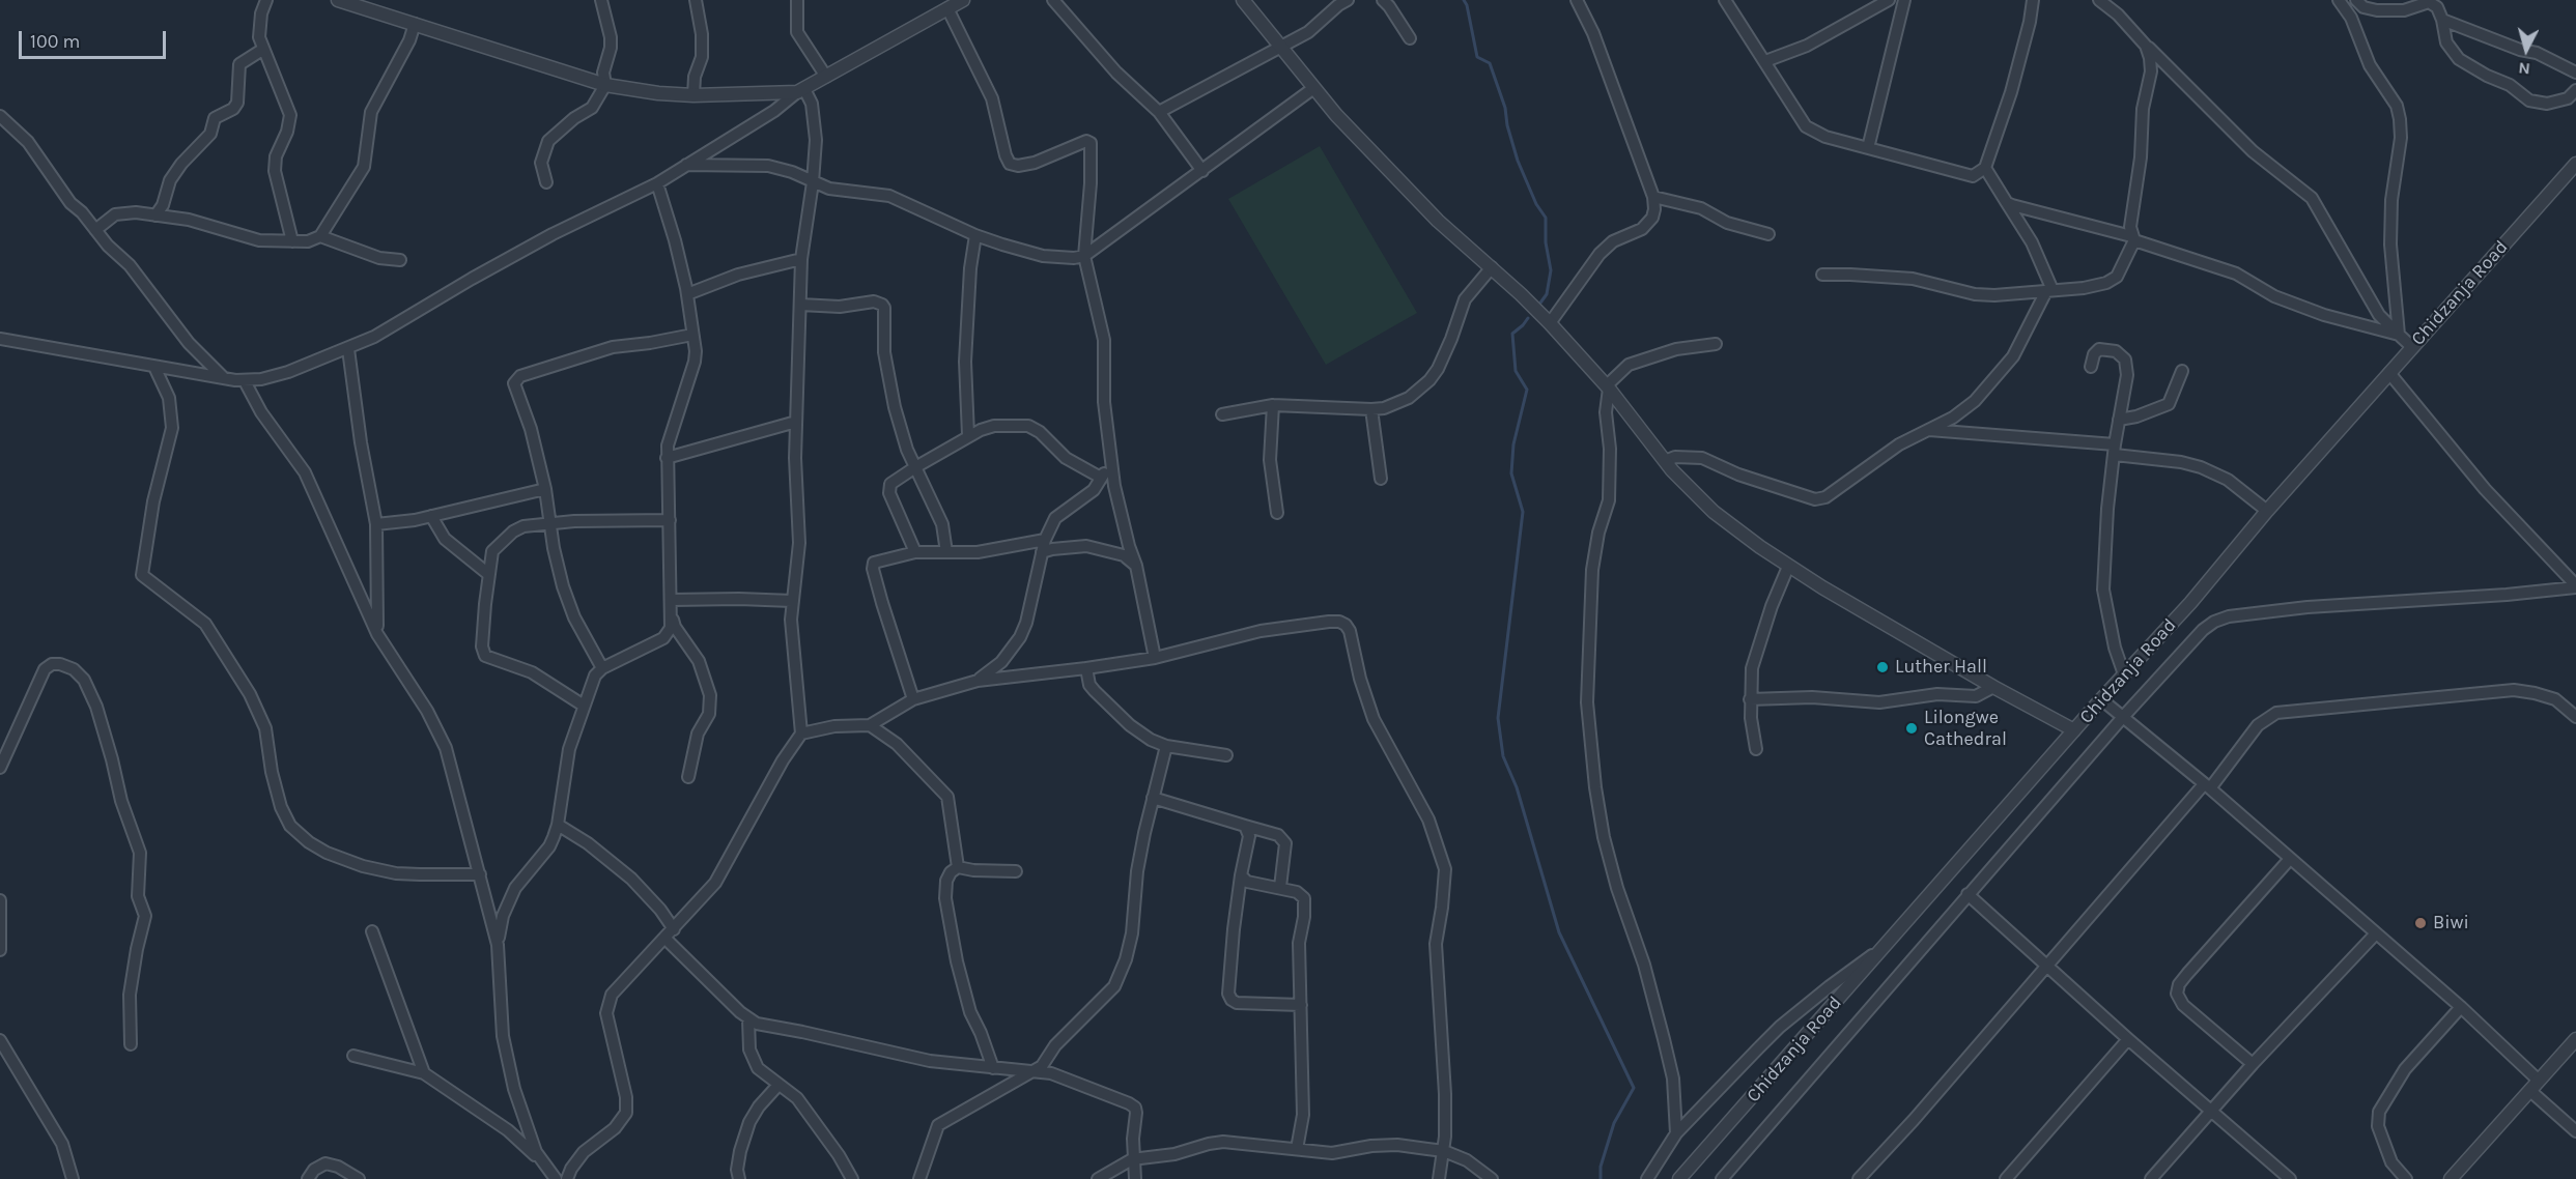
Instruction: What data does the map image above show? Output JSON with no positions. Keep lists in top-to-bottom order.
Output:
{
  "streets": {
    "street": ["Chidzanja Road"]
  },
  "places": ["Luther Hall", "Lilongwe Cathedral", "Biwi"],
  "scale_bar": "100 m",
  "north": "bottom"
}
